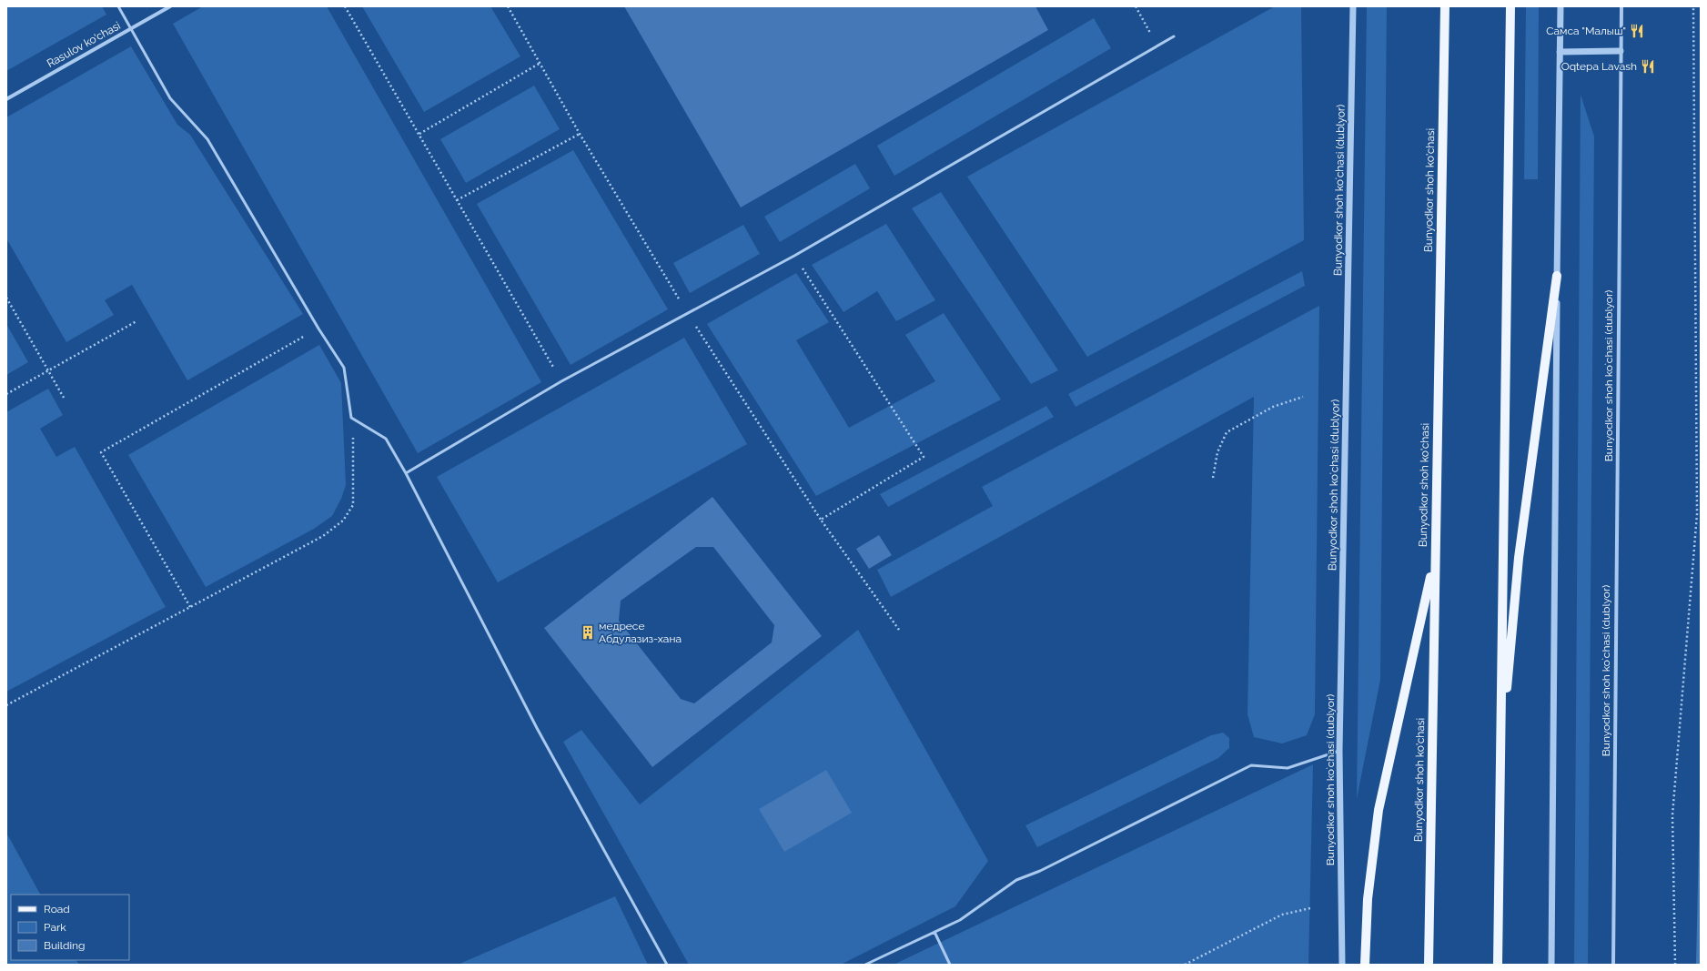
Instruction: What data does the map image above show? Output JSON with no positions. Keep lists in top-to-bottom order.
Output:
{
  "streets": {
    "main road": ["Bunyodkor shoh ko'chasi"],
    "street": ["Rasulov ko'chasi", "Bunyodkor shoh koʻchasi (dublyor)"]
  },
  "places": {
    "restaurant": ["Самса \"Малыш\"", "Oqtepa Lavash"],
    "building": ["медресе Абдулазиз-хана"]
  },
  "legend": ["Road", "Park", "Building"]
}
